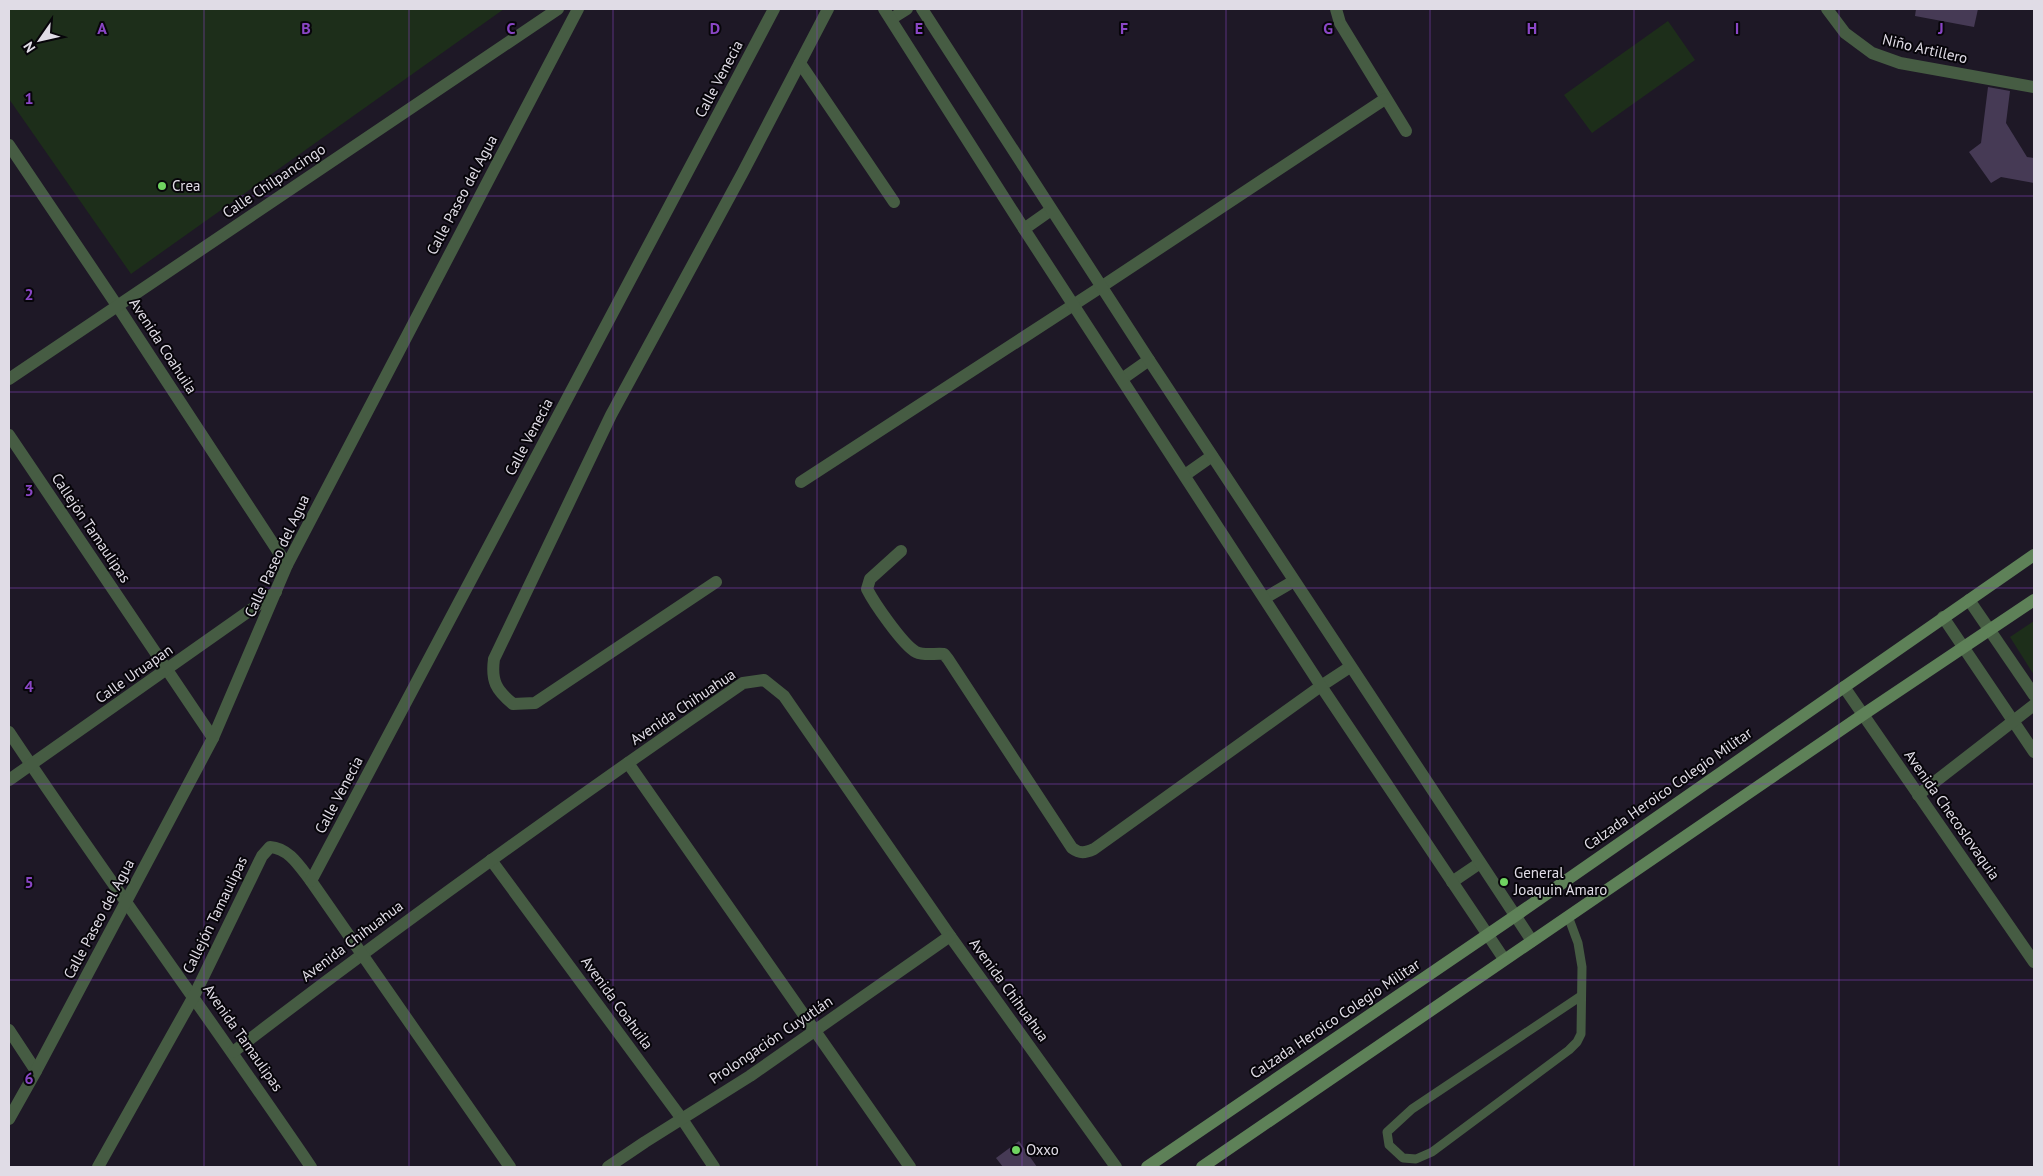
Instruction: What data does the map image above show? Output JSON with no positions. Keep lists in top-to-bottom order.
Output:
{
  "streets": {
    "main road": ["Calzada Heroico Colegio Militar"],
    "street": [
      "Niño Artillero",
      "Calle Venecia",
      "Calle Chilpancingo",
      "Calle Paseo del Agua",
      "Avenida Coahuila",
      "Callejón Tamaulipas",
      "Calle Uruapan",
      "Avenida Chihuahua",
      "Avenida Checoslovaquia",
      "Avenida Tamaulipas",
      "Prolongación Cuyutlán"
    ]
  },
  "crossings": [
    ["Calle Venecia", "Callejón Tamaulipas"],
    ["Calle Chilpancingo", "Avenida Coahuila"],
    ["Calle Paseo del Agua", "Avenida Coahuila"],
    ["Calle Paseo del Agua", "Callejón Tamaulipas"],
    ["Calle Paseo del Agua", "Calle Uruapan"],
    ["Calle Paseo del Agua", "Avenida Tamaulipas"],
    ["Avenida Coahuila", "Avenida Chihuahua"],
    ["Avenida Coahuila", "Prolongación Cuyutlán"],
    ["Callejón Tamaulipas", "Calle Uruapan"],
    ["Callejón Tamaulipas", "Avenida Chihuahua"],
    ["Callejón Tamaulipas", "Avenida Tamaulipas"],
    ["Calle Uruapan", "Avenida Tamaulipas"],
    ["Avenida Chihuahua", "Avenida Tamaulipas"],
    ["Avenida Chihuahua", "Prolongación Cuyutlán"],
    ["Calzada Heroico Colegio Militar", "Avenida Checoslovaquia"]
  ],
  "places": ["Crea", "General Joaquin Amaro", "Oxxo"],
  "north": "bottom left",
  "grid": {
    "columns": [
      "A",
      "B",
      "C",
      "D",
      "E",
      "F",
      "G",
      "H",
      "I",
      "J"
    ],
    "rows": [
      "1",
      "2",
      "3",
      "4",
      "5",
      "6"
    ]
  }
}
